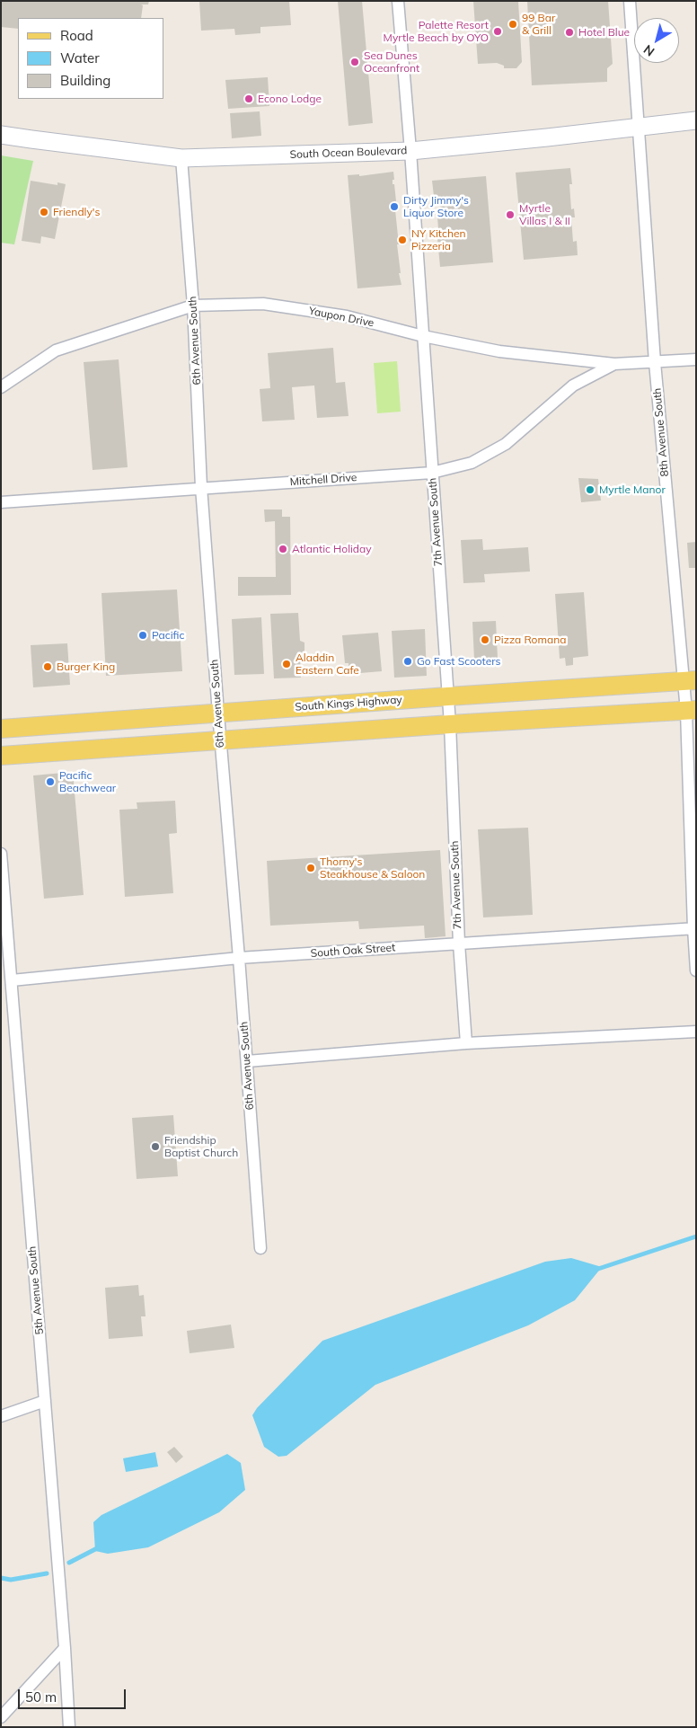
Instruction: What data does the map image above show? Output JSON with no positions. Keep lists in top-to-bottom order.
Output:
{
  "streets": {
    "main road": ["South Ocean Boulevard", "South Kings Highway"],
    "street": [
      "Yaupon Drive",
      "6th Avenue South",
      "8th Avenue South",
      "Mitchell Drive",
      "7th Avenue South",
      "South Oak Street",
      "5th Avenue South"
    ]
  },
  "crossings": [
    ["South Ocean Boulevard", "6th Avenue South"],
    ["South Ocean Boulevard", "8th Avenue South"],
    ["South Ocean Boulevard", "7th Avenue South"],
    ["Yaupon Drive", "6th Avenue South"],
    ["Yaupon Drive", "8th Avenue South"],
    ["Yaupon Drive", "Mitchell Drive"],
    ["Yaupon Drive", "7th Avenue South"],
    ["6th Avenue South", "Mitchell Drive"],
    ["6th Avenue South", "South Kings Highway"],
    ["6th Avenue South", "South Oak Street"],
    ["8th Avenue South", "South Kings Highway"],
    ["8th Avenue South", "South Oak Street"],
    ["Mitchell Drive", "7th Avenue South"],
    ["7th Avenue South", "South Kings Highway"],
    ["7th Avenue South", "South Oak Street"],
    ["South Oak Street", "5th Avenue South"]
  ],
  "places": [
    "99 Bar & Grill",
    "Palette Resort Myrtle Beach by OYO",
    "Hotel Blue",
    "Sea Dunes Oceanfront",
    "Econo Lodge",
    "Dirty Jimmy's Liquor Store",
    "Friendly's",
    "Myrtle Villas I & II",
    "NY Kitchen Pizzeria",
    "Myrtle Manor",
    "Atlantic Holiday",
    "Pacific",
    "Pizza Romana",
    "Go Fast Scooters",
    "Aladdin Eastern Cafe",
    "Burger King",
    "Pacific Beachwear",
    "Thorny's Steakhouse & Saloon",
    "Friendship Baptist Church"
  ],
  "legend": ["Road", "Water", "Building"],
  "scale_bar": "50 m",
  "north": "bottom left"
}
